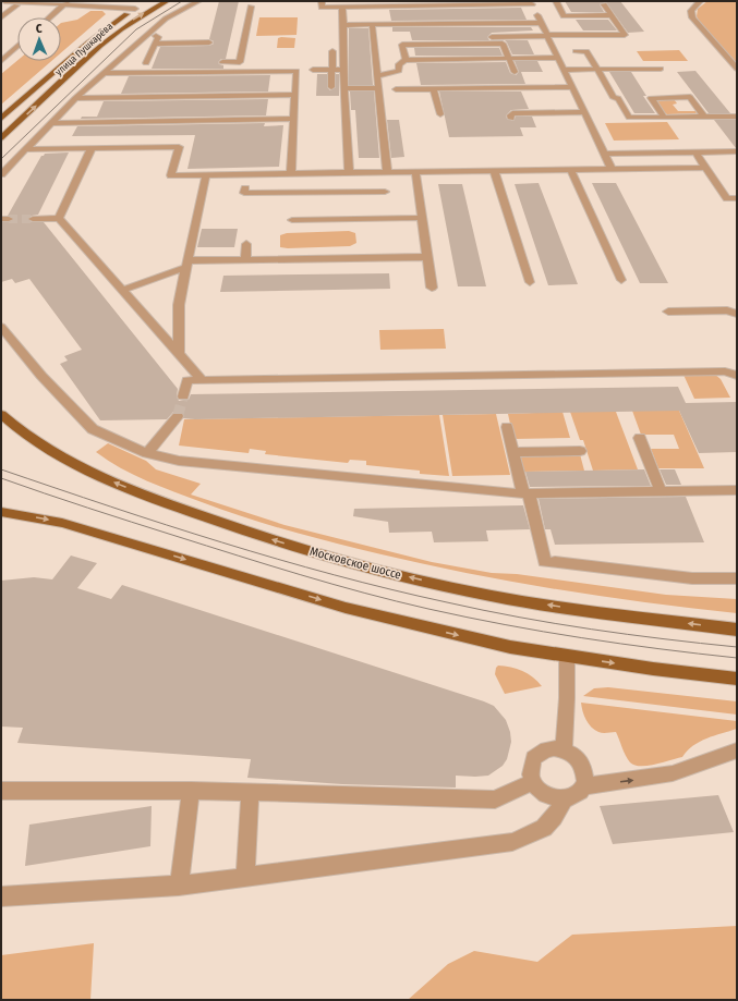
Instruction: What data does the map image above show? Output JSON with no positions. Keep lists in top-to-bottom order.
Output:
{
  "streets": {
    "main road": ["улица Пушкарёва", "Московское шоссе"]
  },
  "north": "top"
}
